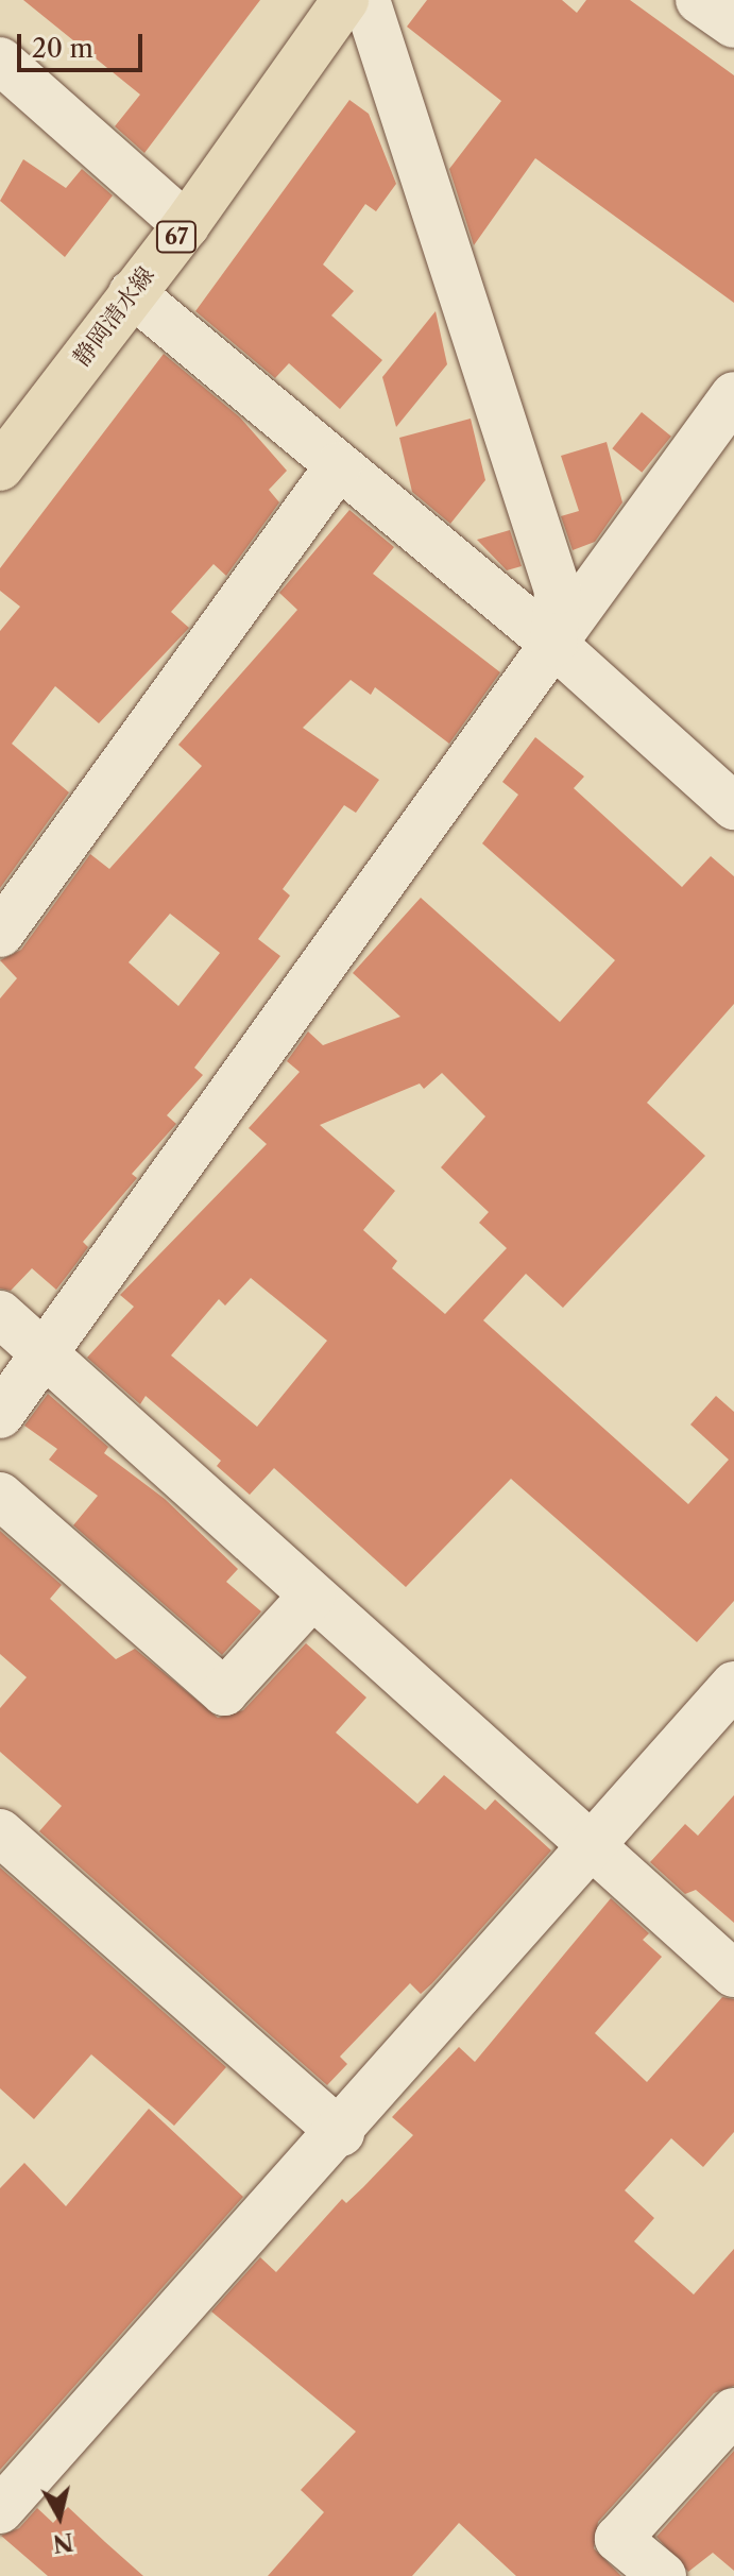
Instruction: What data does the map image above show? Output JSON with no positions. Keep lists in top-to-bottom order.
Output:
{
  "streets": {
    "main road": ["67", "静岡清水線"]
  },
  "scale_bar": "20 m",
  "north": "bottom"
}
